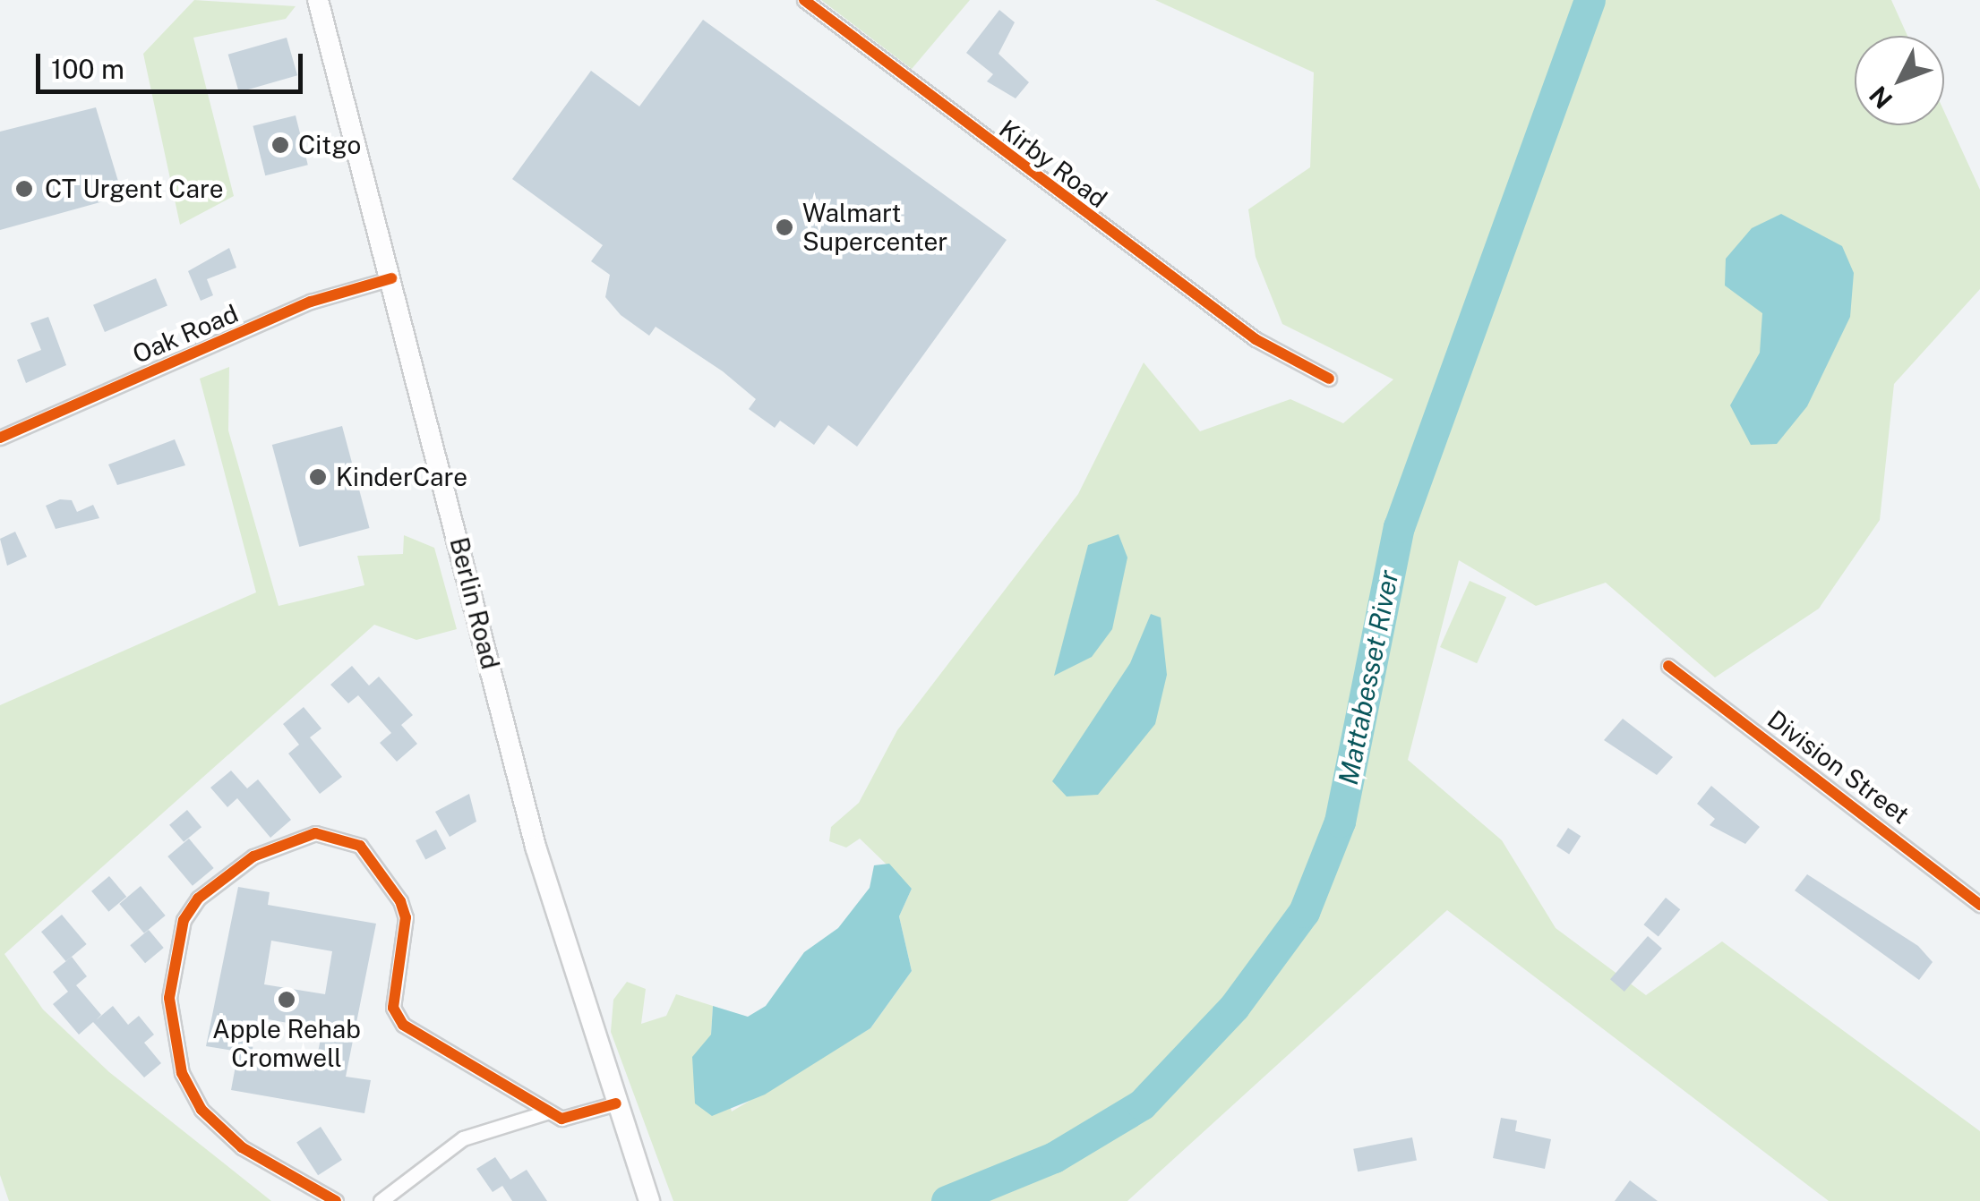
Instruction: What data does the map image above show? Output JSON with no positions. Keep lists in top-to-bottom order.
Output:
{
  "streets": {
    "main road": ["Berlin Road"],
    "street": ["Kirby Road", "Oak Road", "Division Street"]
  },
  "crossings": [
    ["Oak Road", "Berlin Road"]
  ],
  "water": ["Mattabesset River"],
  "places": [
    "Citgo",
    "CT Urgent Care",
    "Walmart Supercenter",
    "KinderCare",
    "Apple Rehab Cromwell"
  ],
  "scale_bar": "100 m",
  "north": "bottom left"
}
